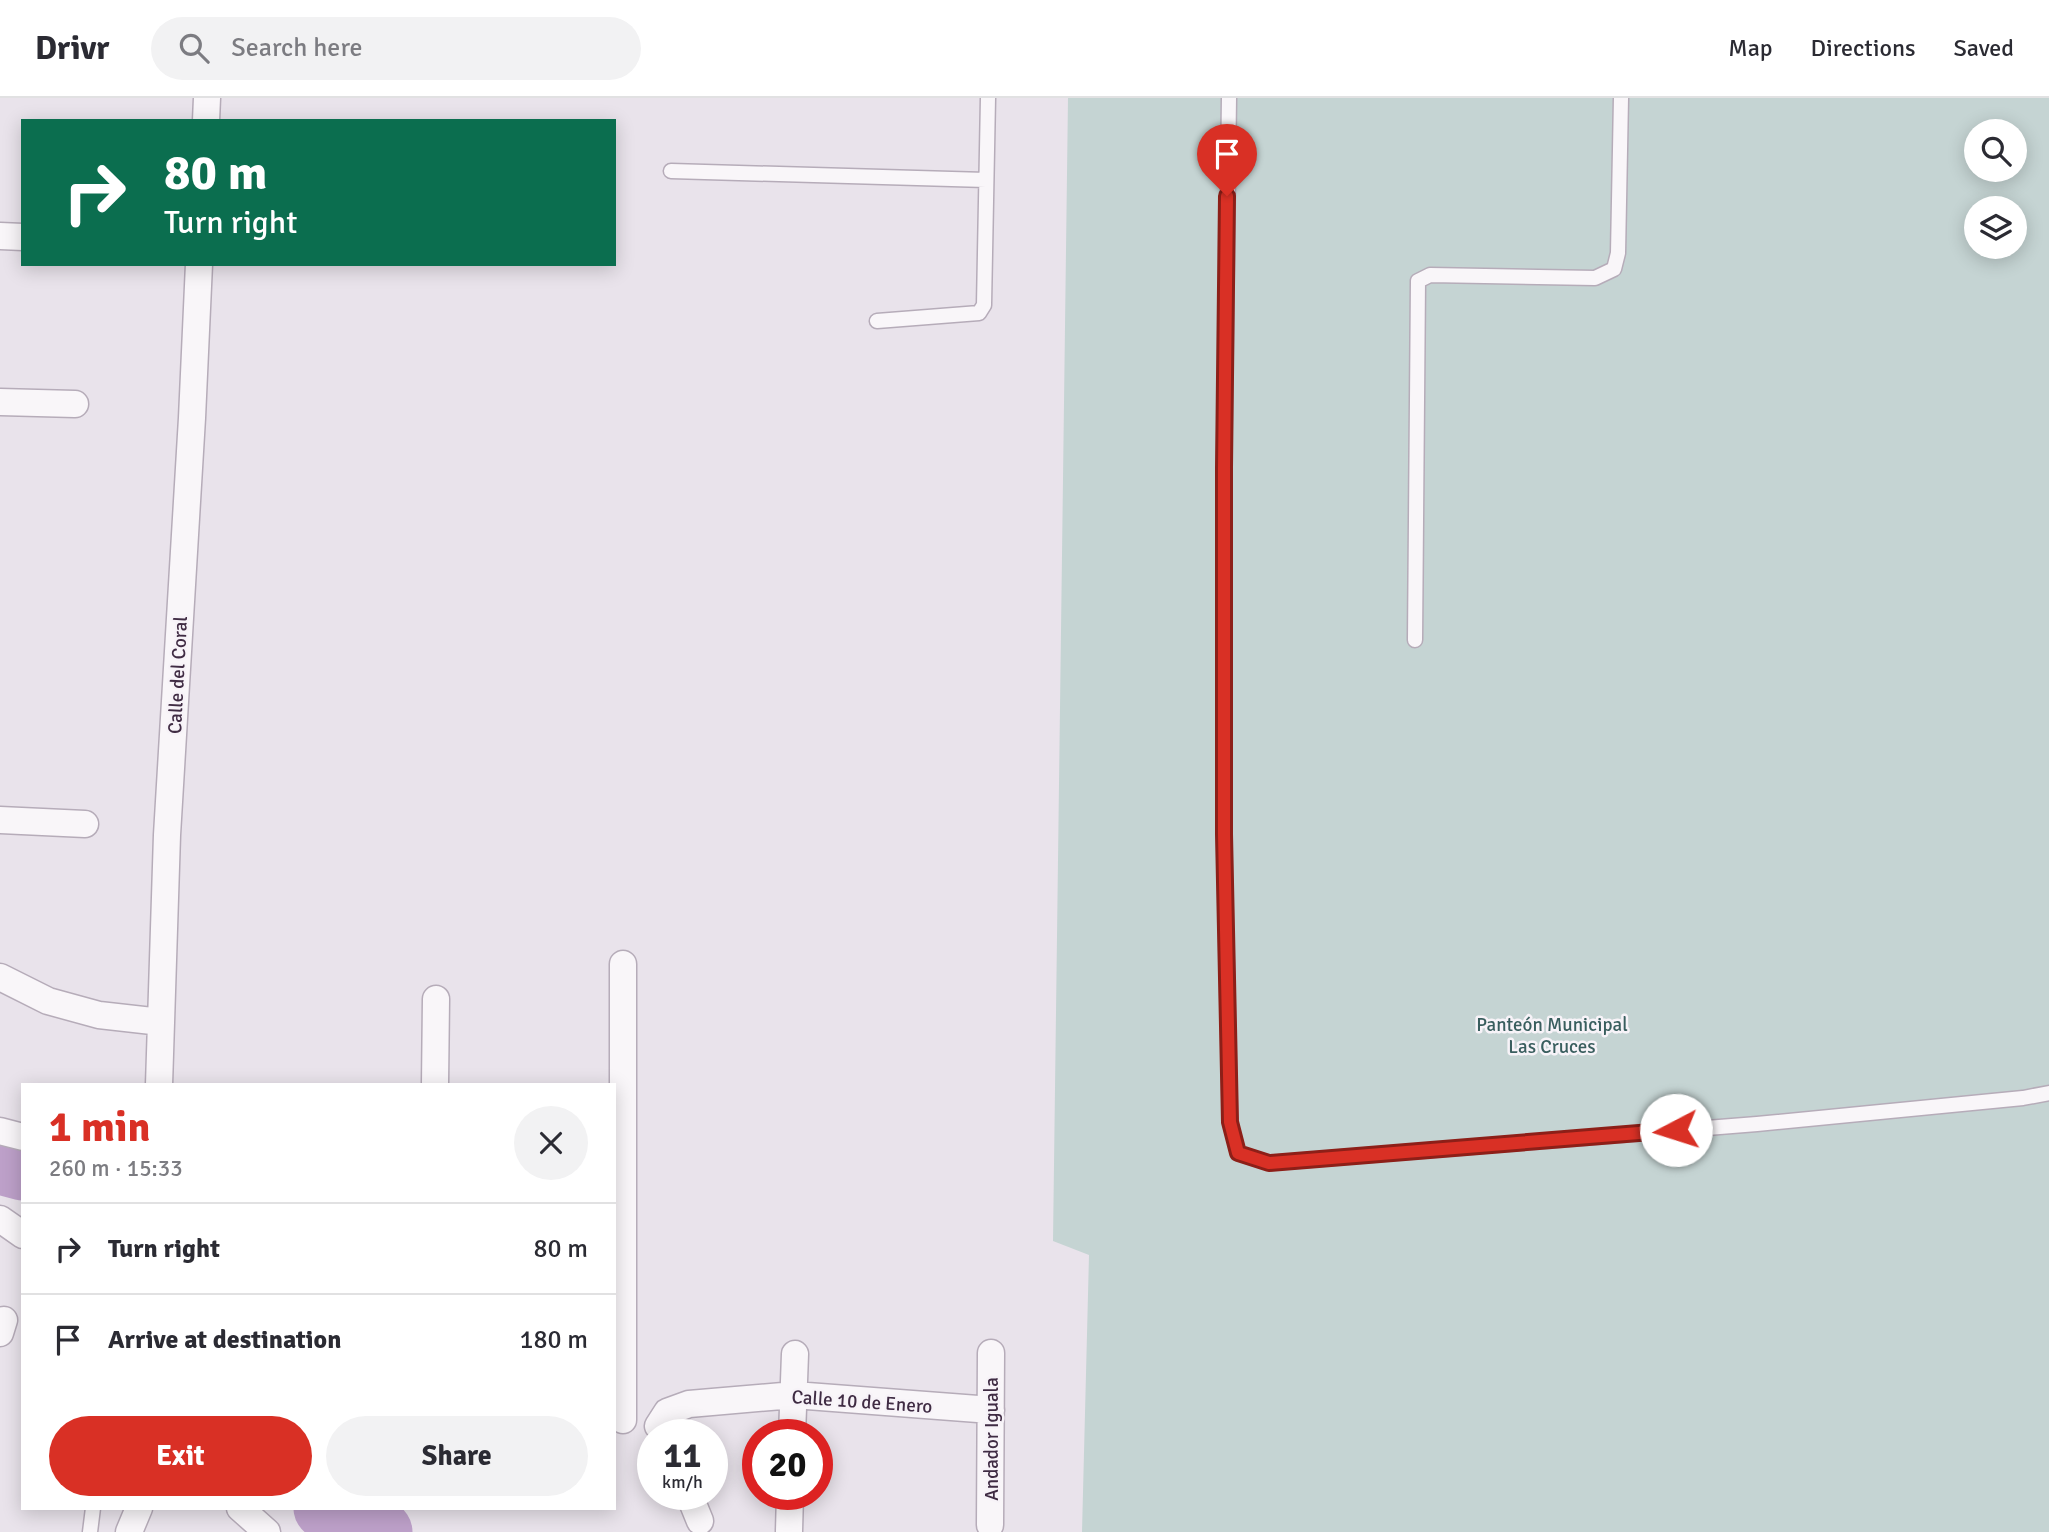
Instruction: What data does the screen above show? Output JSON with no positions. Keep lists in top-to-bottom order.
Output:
{
  "streets": {
    "street": ["Calle del Coral", "Calle 10 de Enero", "Andador Iguala"]
  },
  "crossings": [
    ["Calle 10 de Enero", "Andador Iguala"]
  ],
  "parks": ["Panteón Municipal Las Cruces"],
  "page": {
    "header": "Drivr",
    "search": "Search here",
    "nav": ["Map", "Directions", "Saved"],
    "turn": ["80 m", "Turn right"],
    "heading": ["1 min", "260 m · 15:33"],
    "list": [
      {
        "name": "Turn right",
        "value": "80 m"
      },
      {
        "name": "Arrive at destination",
        "value": "180 m"
      }
    ],
    "buttons": ["Exit", "Share"],
    "speed": "11 km/h",
    "limit": "20"
  }
}
